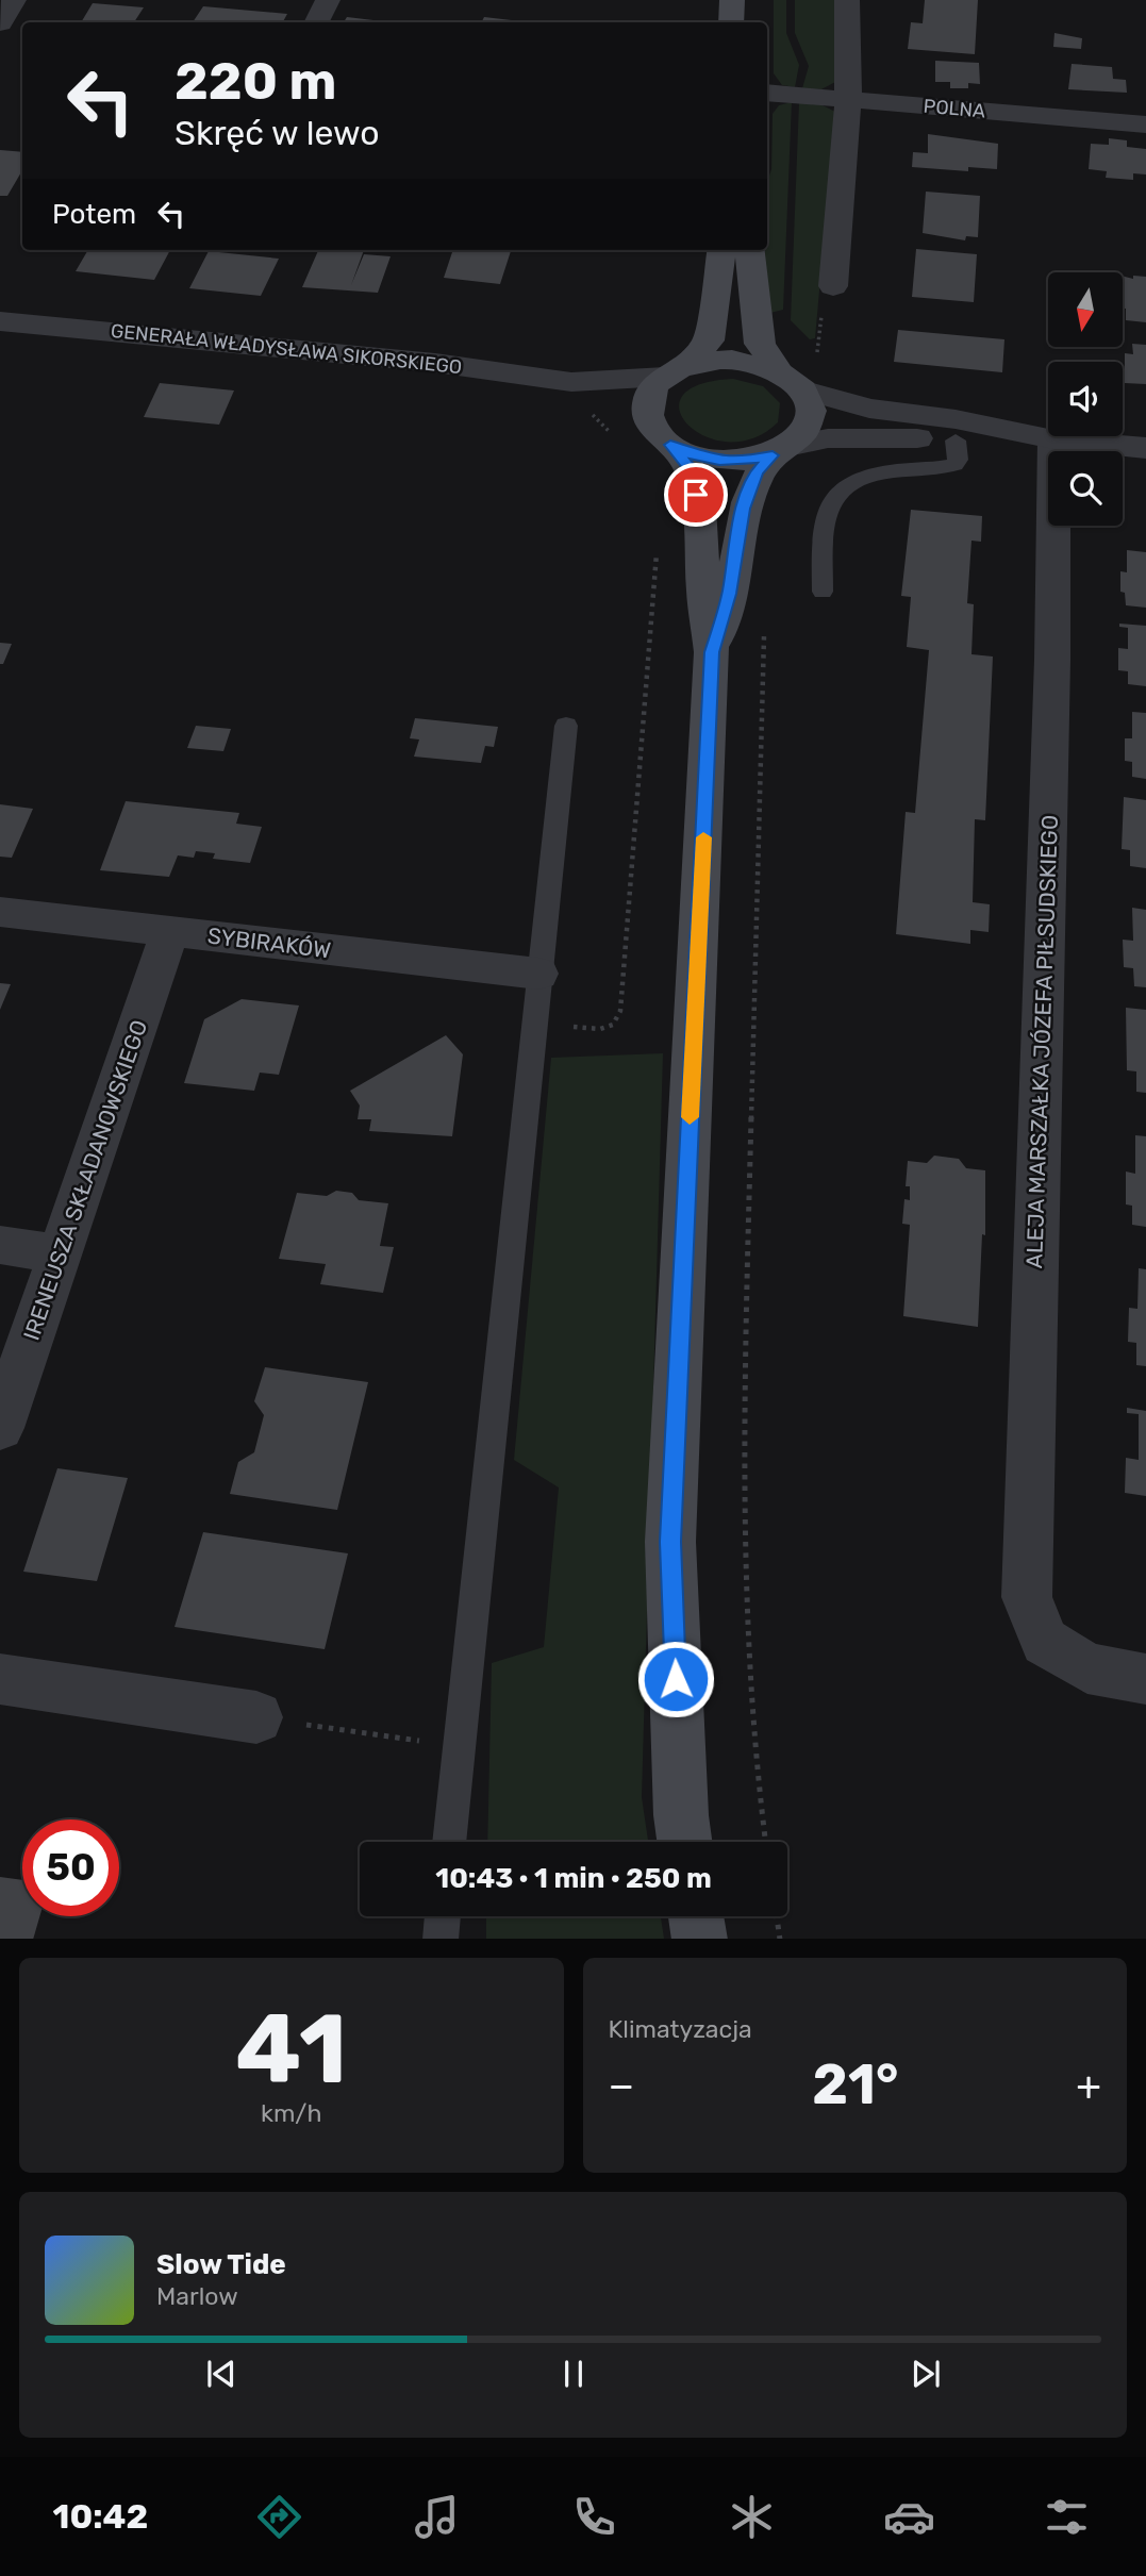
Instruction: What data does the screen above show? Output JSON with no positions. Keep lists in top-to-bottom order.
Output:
{
  "streets": {
    "street": [
      "POLNA",
      "GENERAŁA WŁADYSŁAWA SIKORSKIEGO",
      "SYBIRAKÓW",
      "ALEJA MARSZAŁKA JÓZEFA PIŁSUDSKIEGO",
      "IRENEUSZA SKŁADANOWSKIEGO"
    ]
  },
  "crossings": [
    ["SYBIRAKÓW", "IRENEUSZA SKŁADANOWSKIEGO"]
  ],
  "north": "bottom",
  "page": {
    "turn": ["220 m", "Skręć w lewo"],
    "then": "Potem",
    "limit": "50",
    "trip": "10:43 · 1 min · 250 m",
    "tile": [
      ["41", "km/h"],
      "Klimatyzacja"
    ],
    "heat": ["−", "21°", "+"],
    "song": ["Slow Tide", "Marlow"],
    "tabs": "10:42"
  }
}
